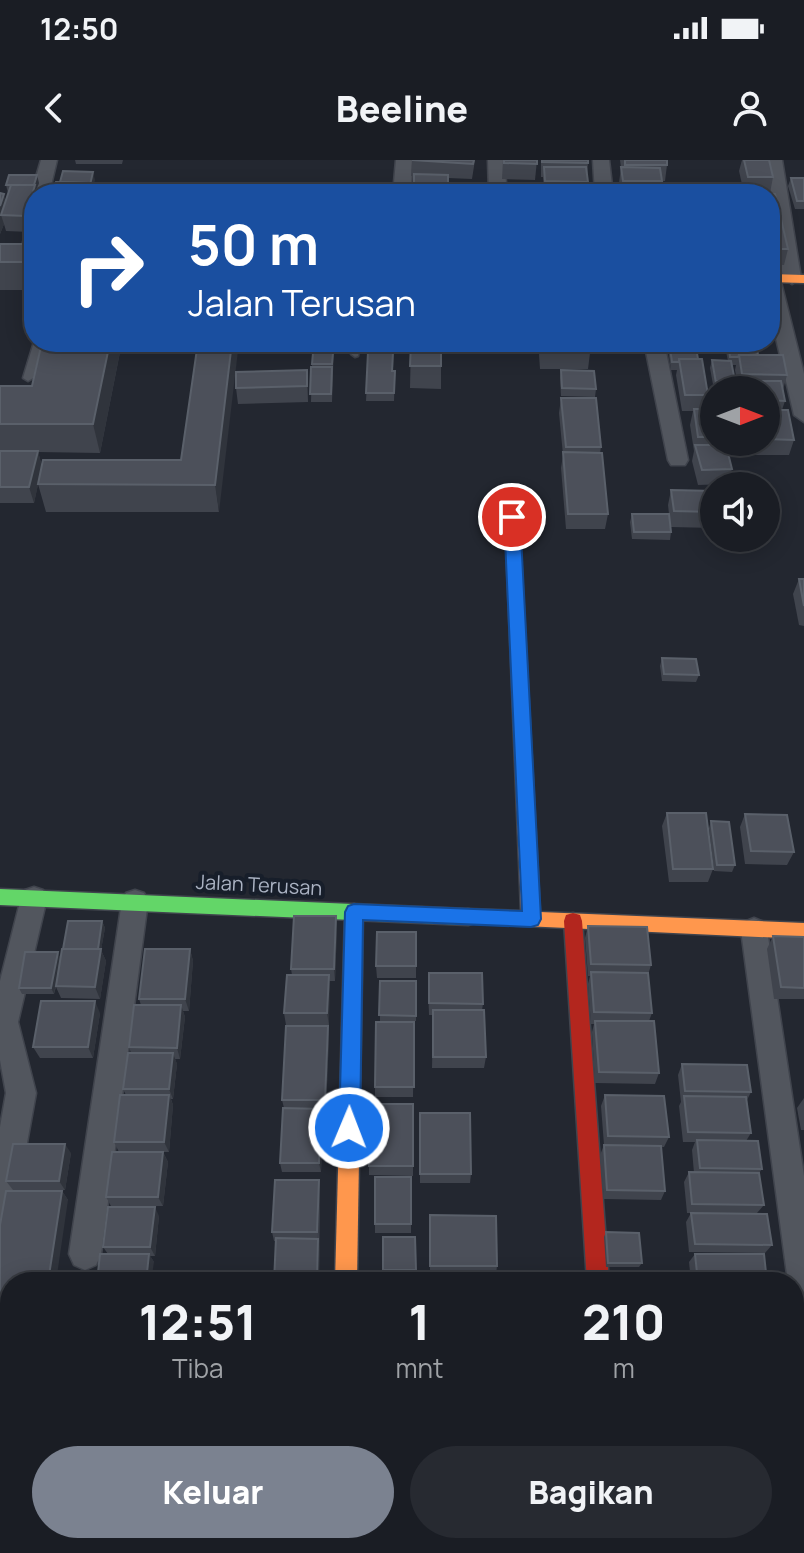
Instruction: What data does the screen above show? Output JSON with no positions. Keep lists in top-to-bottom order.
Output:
{
  "streets": {
    "street": ["Jalan Terusan"]
  },
  "north": "right",
  "page": {
    "status": "12:50",
    "header": "Beeline",
    "turn": ["50 m", "Jalan Terusan"],
    "eta": [
      "12:51",
      "Tiba",
      "1",
      "mnt",
      "210",
      "m"
    ],
    "buttons": ["Keluar", "Bagikan"]
  }
}
